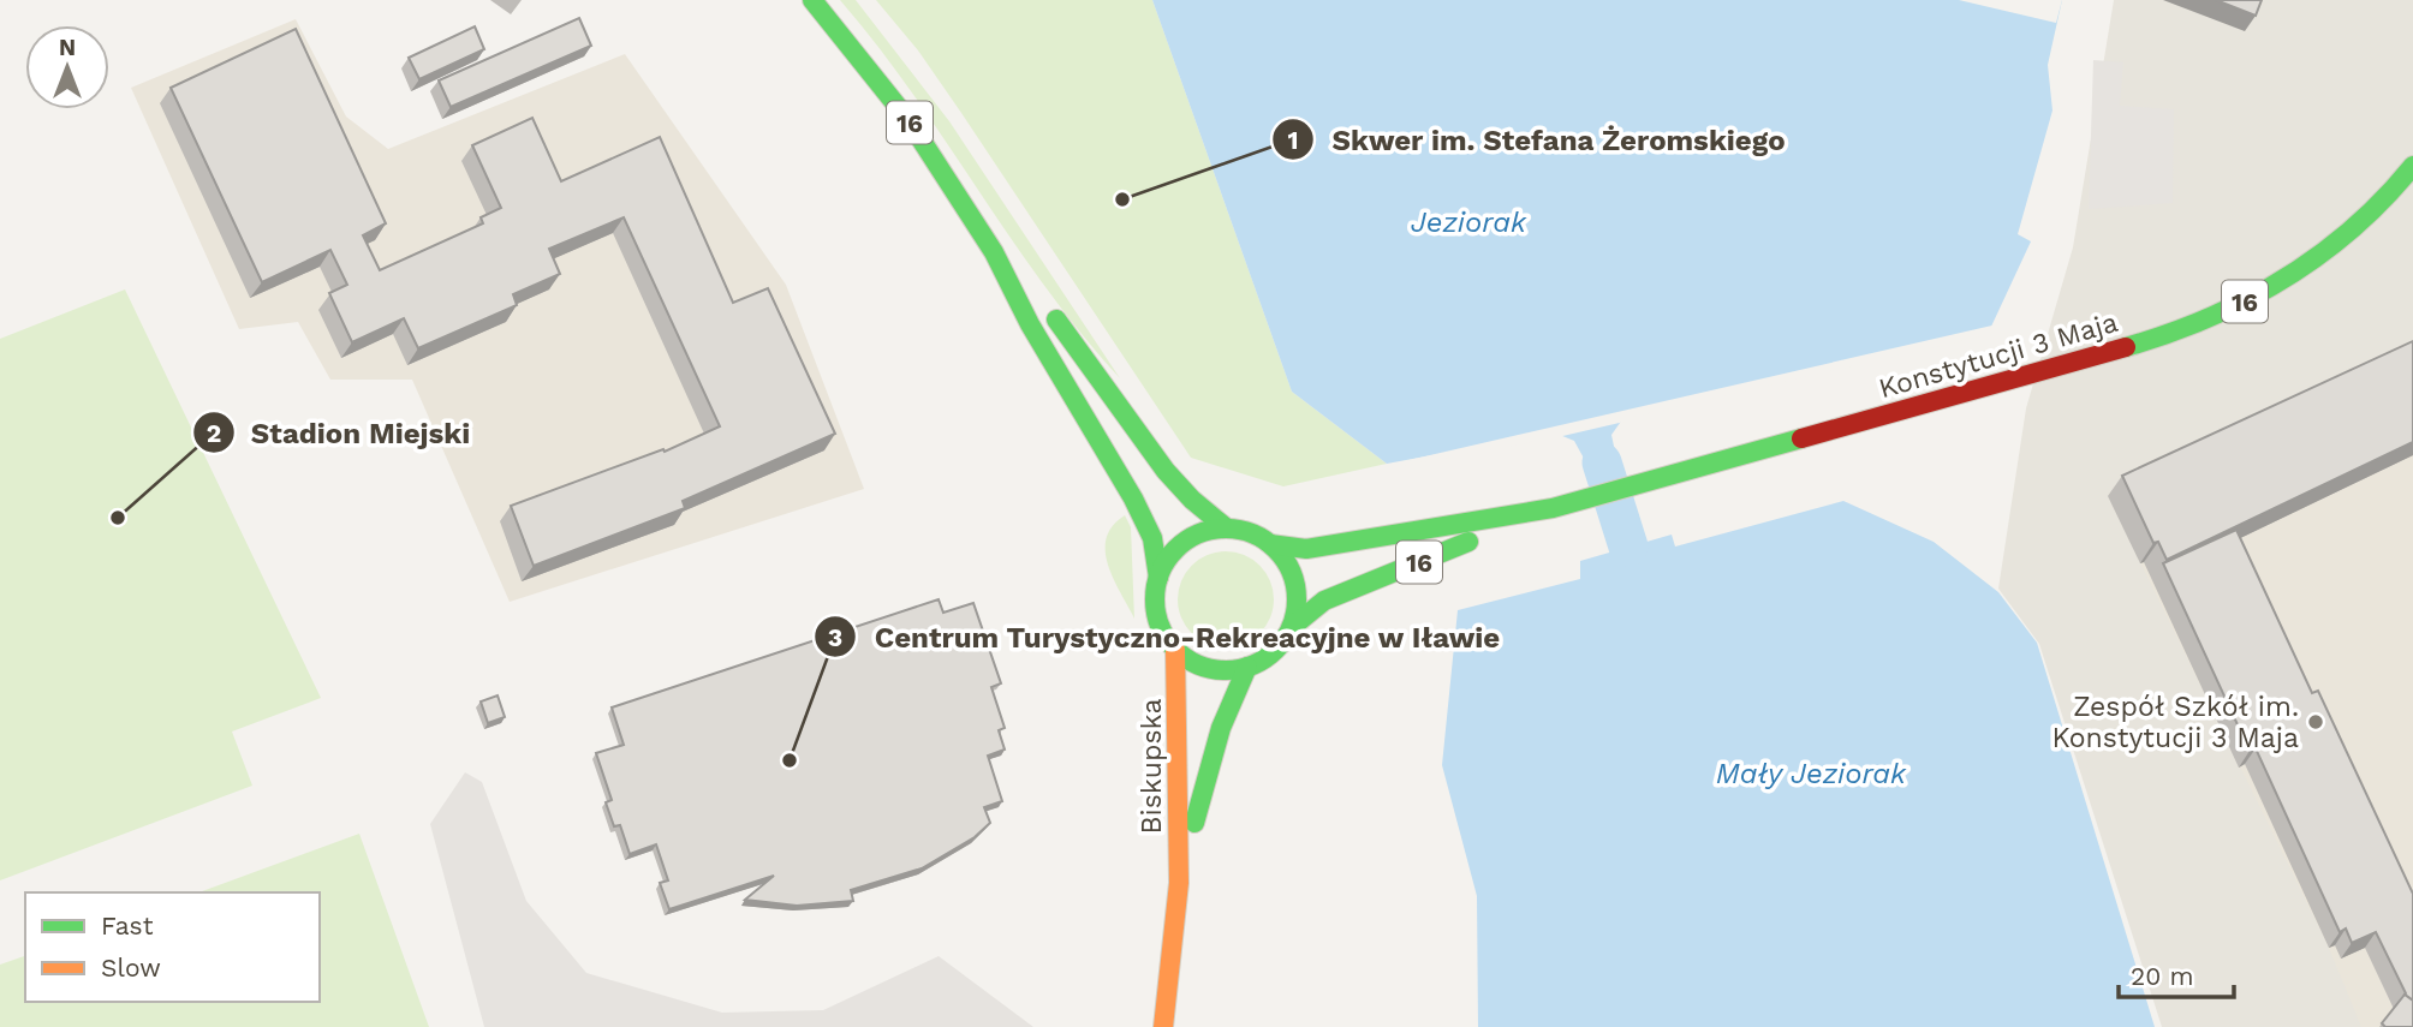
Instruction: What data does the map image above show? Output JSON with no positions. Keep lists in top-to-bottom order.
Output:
{
  "streets": {
    "main road": ["16", "Konstytucji 3 Maja", "Biskupska"]
  },
  "crossings": [
    ["16", "Konstytucji 3 Maja"],
    ["16", "Biskupska"],
    ["Konstytucji 3 Maja", "Biskupska"]
  ],
  "water": ["Jeziorak", "Mały Jeziorak"],
  "places": [
    "Skwer im. Stefana Żeromskiego",
    "Stadion Miejski",
    "Zespół Szkół im. Konstytucji 3 Maja",
    "Centrum Turystyczno-Rekreacyjne w Iławie"
  ],
  "legend": ["Fast", "Slow"],
  "scale_bar": "20 m",
  "north": "top"
}
